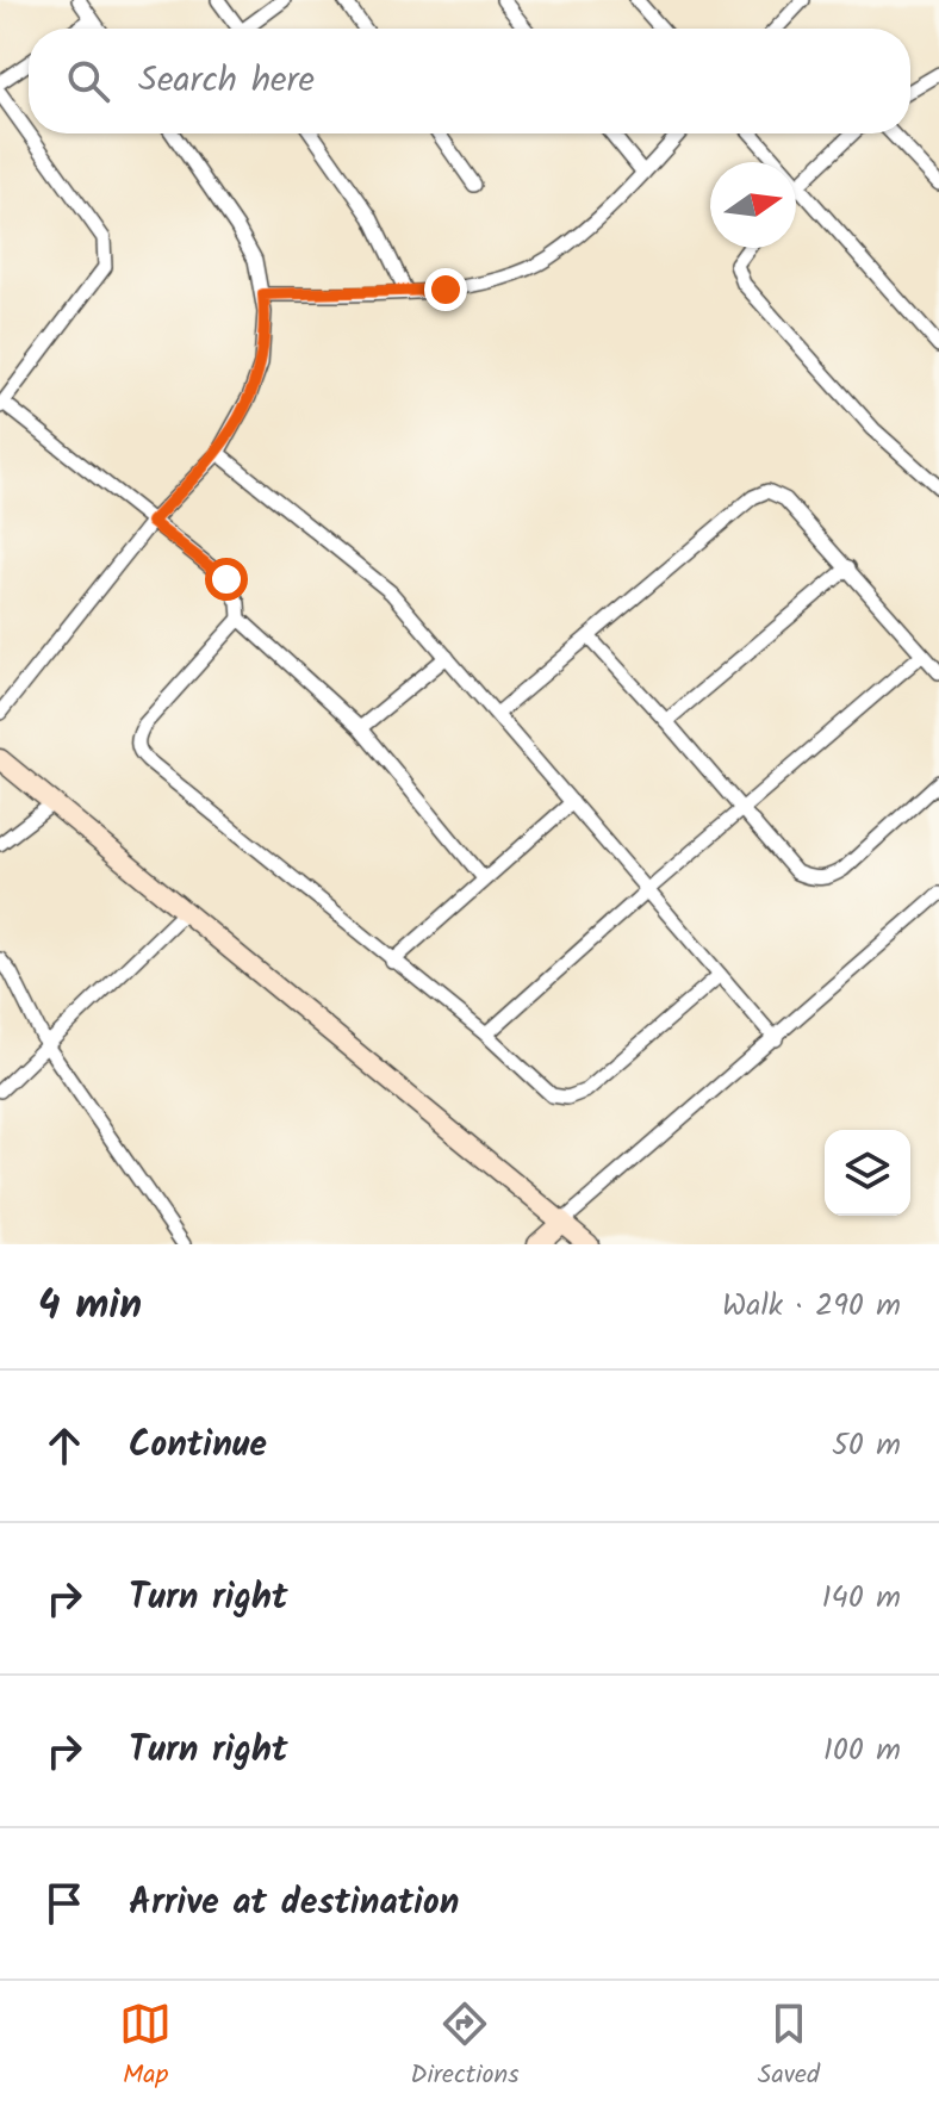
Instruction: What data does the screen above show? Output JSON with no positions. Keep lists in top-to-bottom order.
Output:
{
  "north": "right",
  "page": {
    "search": "Search here",
    "heading": ["4 min", "Walk · 290 m"],
    "list": [
      ["Continue", "50 m"],
      ["Turn right", "140 m"],
      ["Turn right", "100 m"],
      "Arrive at destination"
    ],
    "nav": ["Map", "Directions", "Saved"]
  }
}
